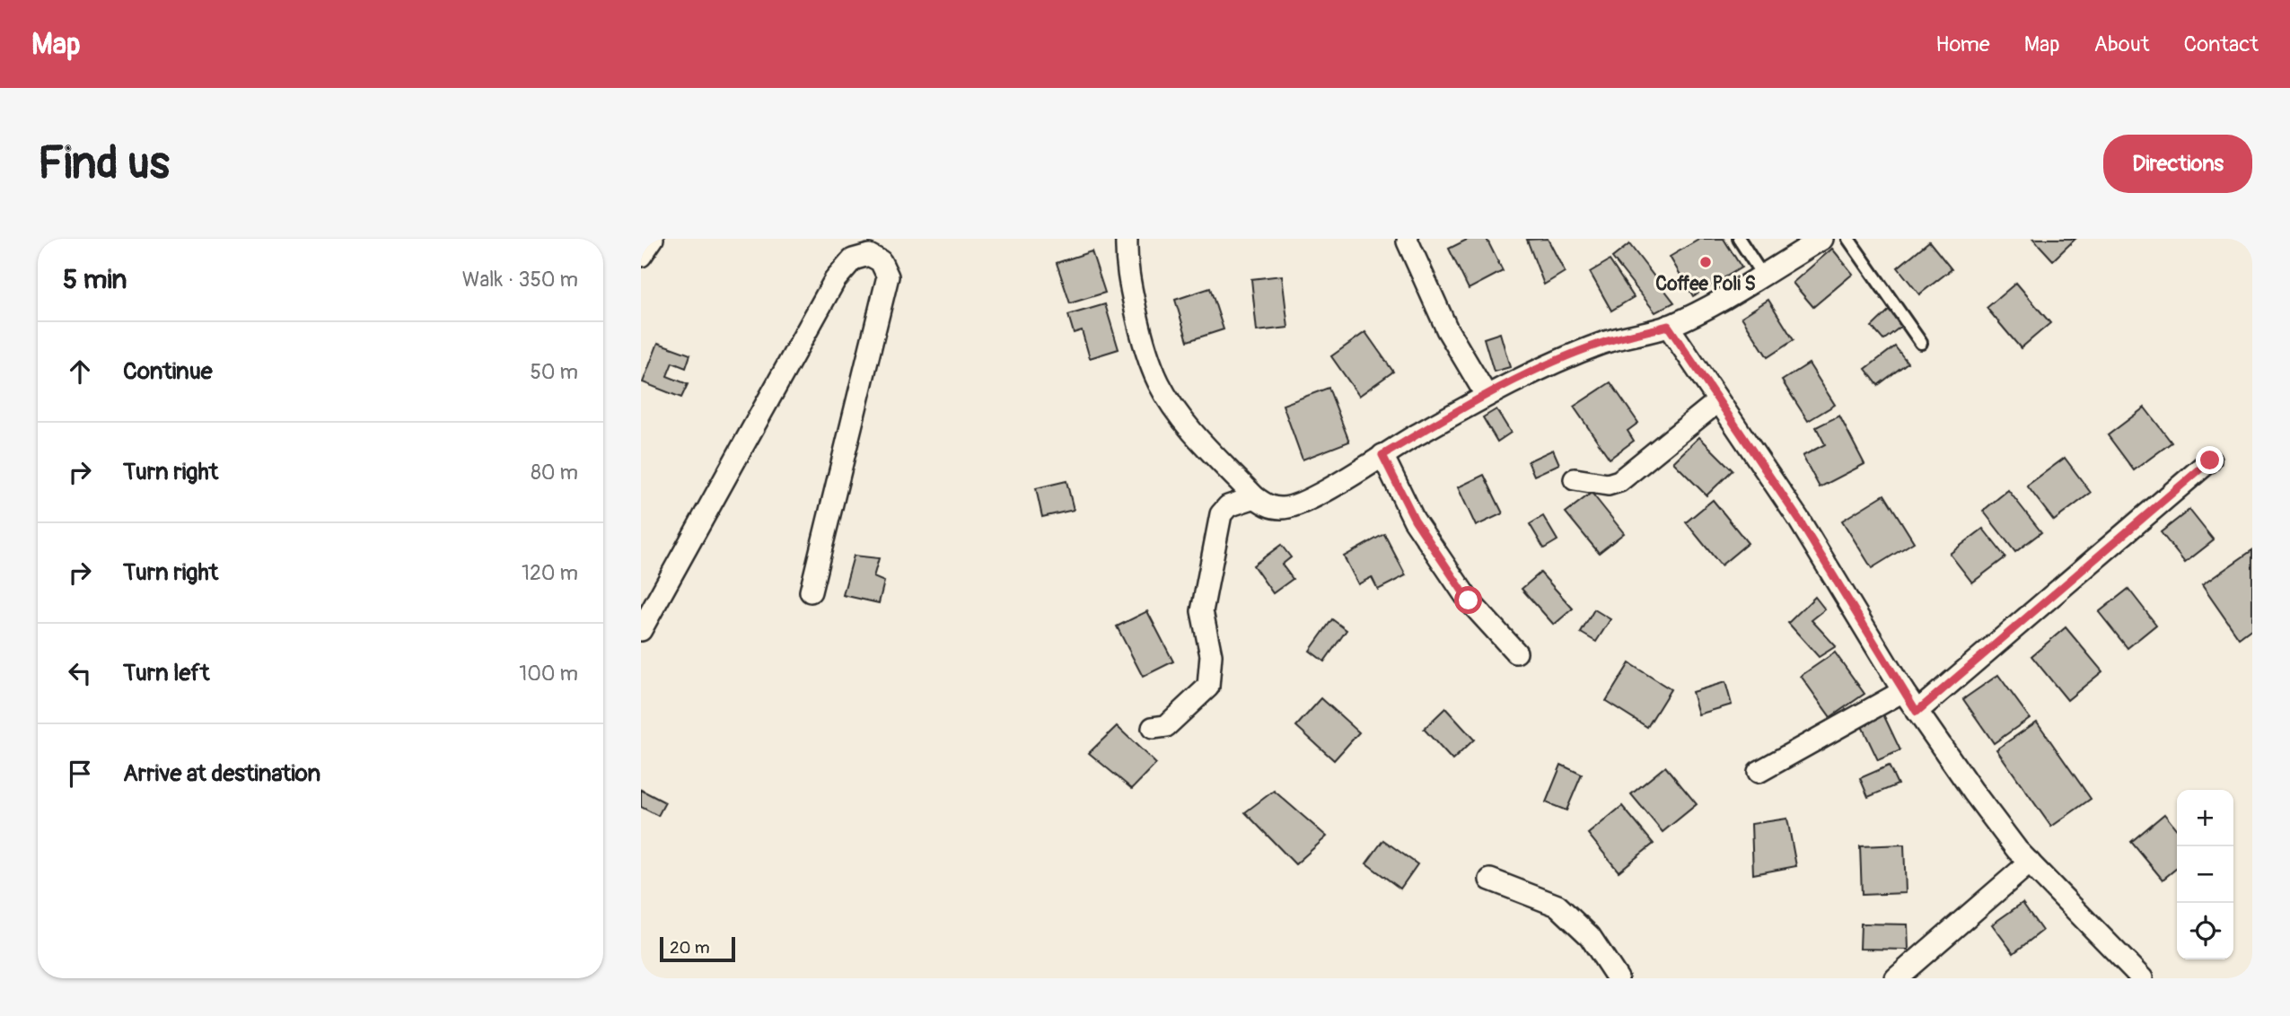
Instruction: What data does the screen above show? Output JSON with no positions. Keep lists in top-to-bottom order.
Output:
{
  "places": ["Coffee Poli S"],
  "scale_bar": "20 m",
  "page": {
    "header": "Map",
    "nav": [
      "Home",
      "Map",
      "About",
      "Contact"
    ],
    "buttons": "Directions",
    "title": "Find us",
    "heading": ["5 min", "Walk · 350 m"],
    "list": [
      ["Continue", "50 m"],
      ["Turn right", "80 m"],
      ["Turn right", "120 m"],
      ["Turn left", "100 m"],
      "Arrive at destination"
    ],
    "map_buttons": ["+", "−"],
    "scale": "20 m"
  }
}
